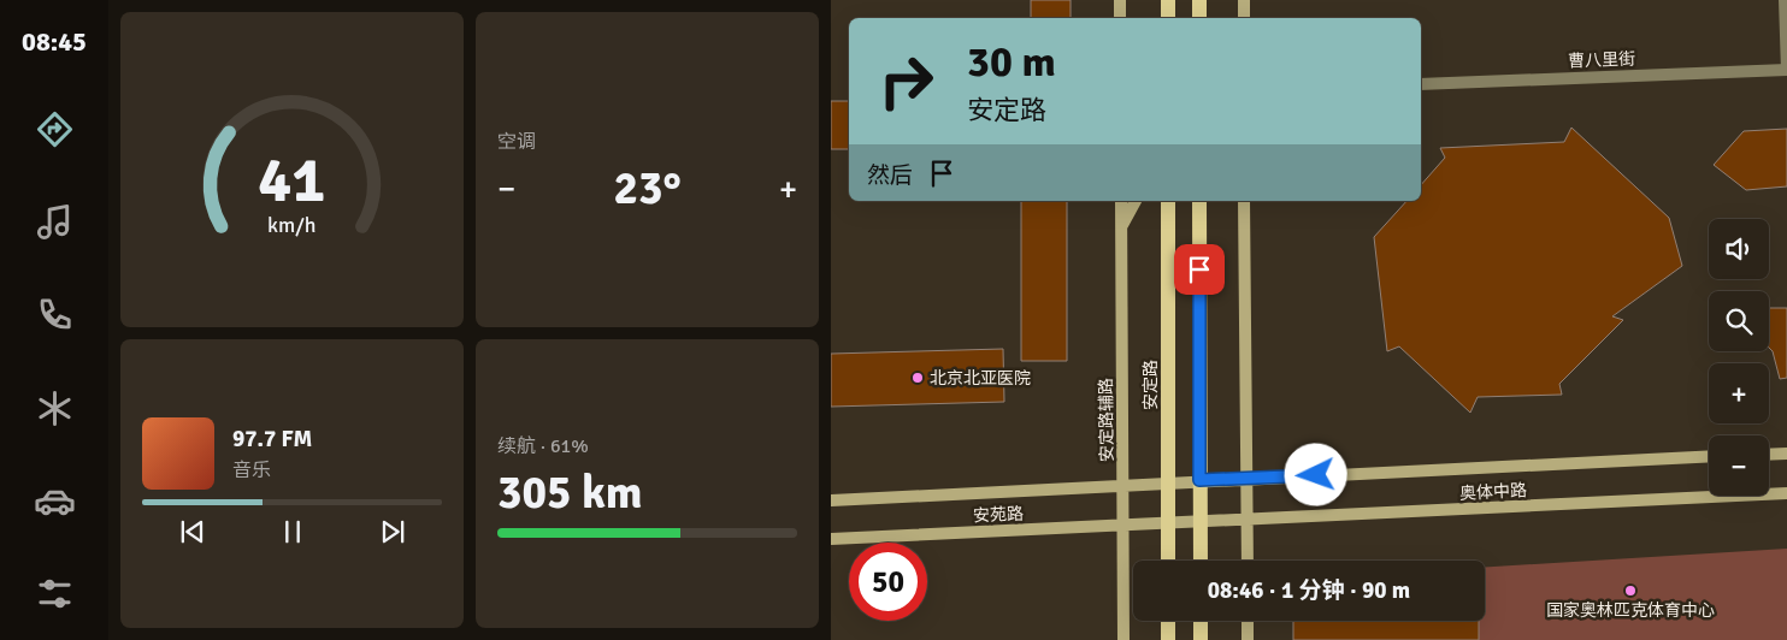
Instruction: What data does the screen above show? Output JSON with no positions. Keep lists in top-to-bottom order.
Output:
{
  "streets": {
    "main road": [
      "安定路",
      "安定路辅路",
      "奥体中路",
      "安苑路"
    ],
    "street": ["曹八里街"]
  },
  "crossings": [
    ["安定路", "奥体中路"],
    ["安定路", "安苑路"],
    ["安定路辅路", "安苑路"],
    ["奥体中路", "安苑路"]
  ],
  "places": ["北京北亚医院", "国家奥林匹克体育中心"],
  "page": {
    "tabs": "08:45",
    "tile": [
      "空调",
      ["续航 · 61%", "305 km"]
    ],
    "turn": ["30 m", "安定路"],
    "then": "然后",
    "heat": ["−", "23°", "+"],
    "map_buttons": ["+", "−"],
    "song": ["97.7 FM", "音乐"],
    "limit": "50",
    "trip": "08:46 · 1 分钟 · 90 m",
    "gauge": ["41", "km/h"]
  }
}
